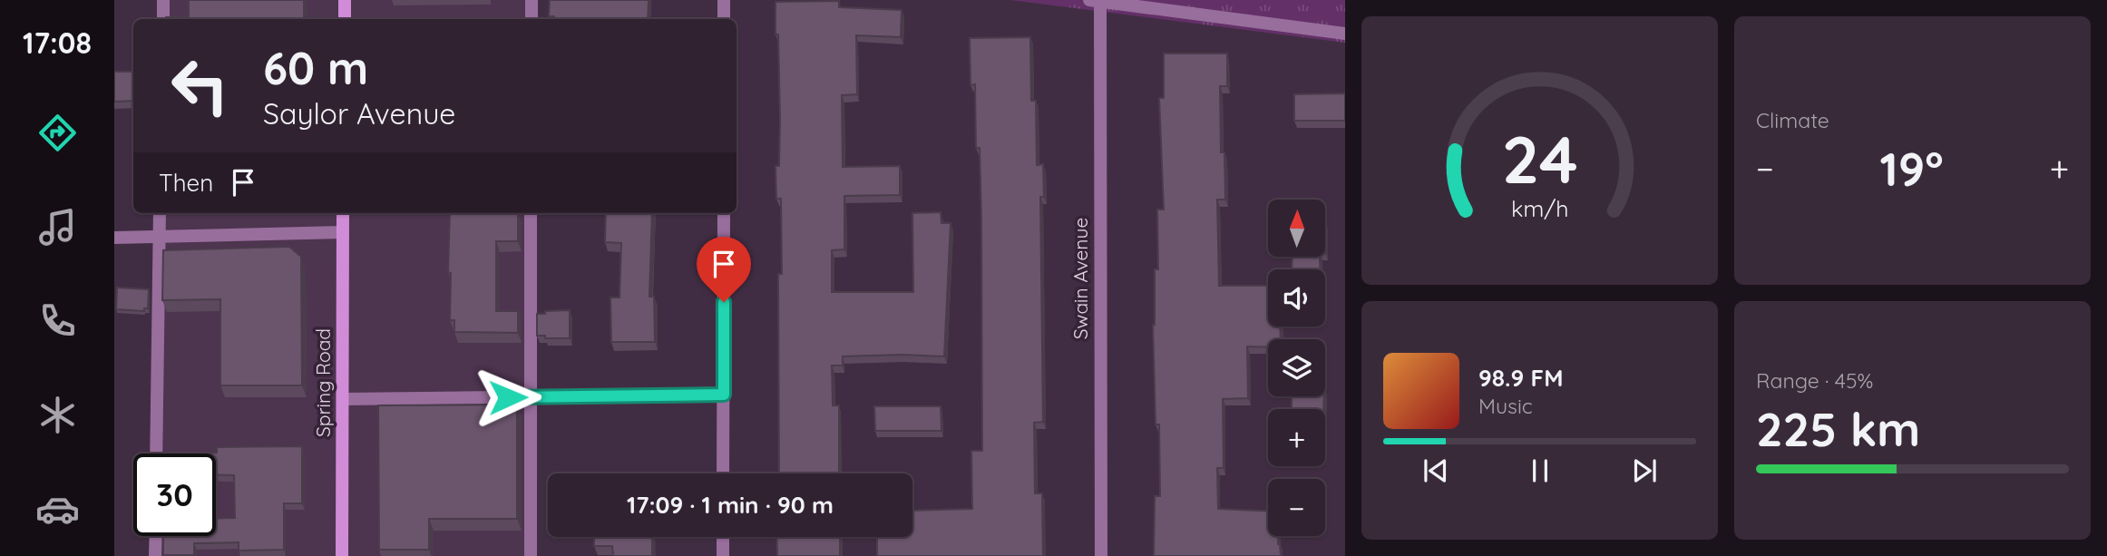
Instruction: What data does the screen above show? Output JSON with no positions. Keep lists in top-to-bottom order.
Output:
{
  "streets": {
    "street": ["Swain Avenue", "Spring Road"]
  },
  "north": "top",
  "page": {
    "tabs": "17:08",
    "tile": [
      "Climate",
      ["Range · 45%", "225 km"]
    ],
    "turn": ["60 m", "Saylor Avenue"],
    "heat": ["−", "19°", "+"],
    "then": "Then",
    "map_buttons": ["+", "−"],
    "song": ["98.9 FM", "Music"],
    "limit": "30",
    "trip": "17:09 · 1 min · 90 m",
    "gauge": ["24", "km/h"]
  }
}
